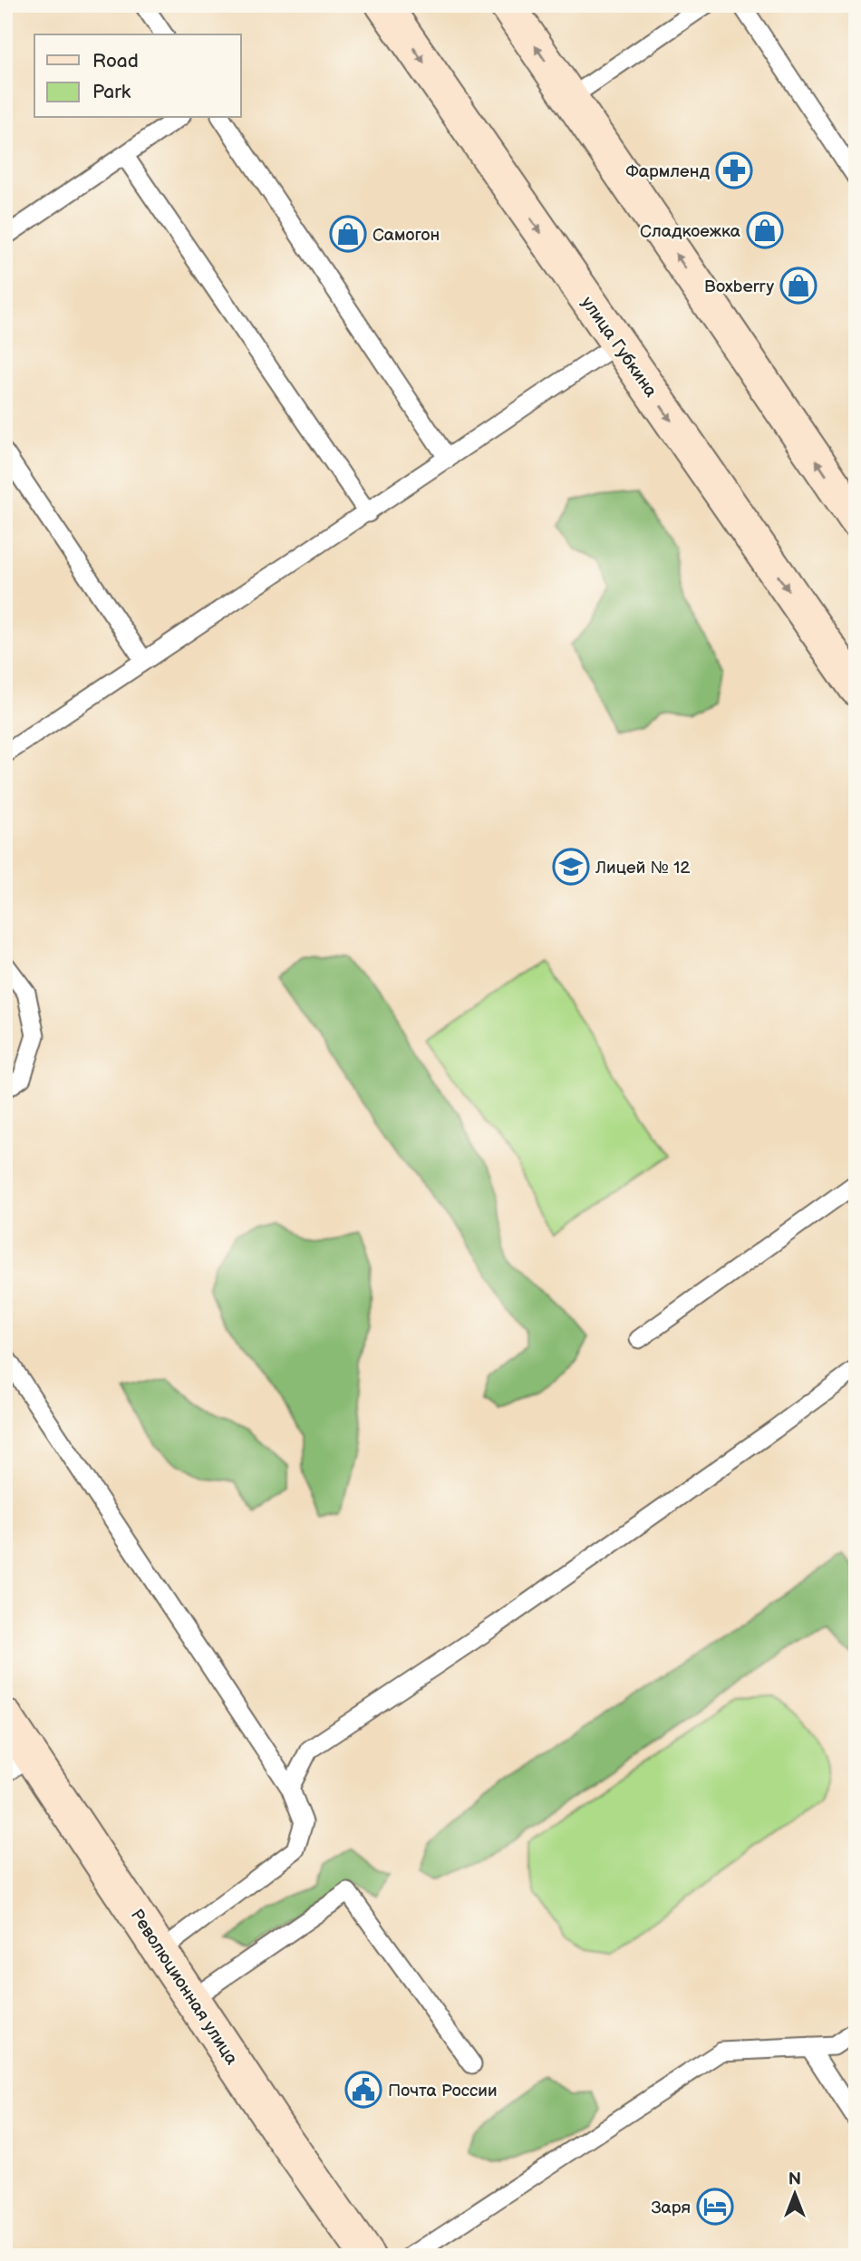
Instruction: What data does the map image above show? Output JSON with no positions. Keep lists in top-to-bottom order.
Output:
{
  "streets": {
    "main road": ["улица Губкина", "Революционная улица"]
  },
  "places": {
    "pharmacy": ["Фармленд"],
    "shop": ["Сладкоежка", "Самогон", "Boxberry"],
    "school or university": ["Лицей № 12"],
    "public building": ["Почта России"],
    "hotel": ["Заря"]
  },
  "legend": ["Road", "Park"],
  "north": "top"
}
